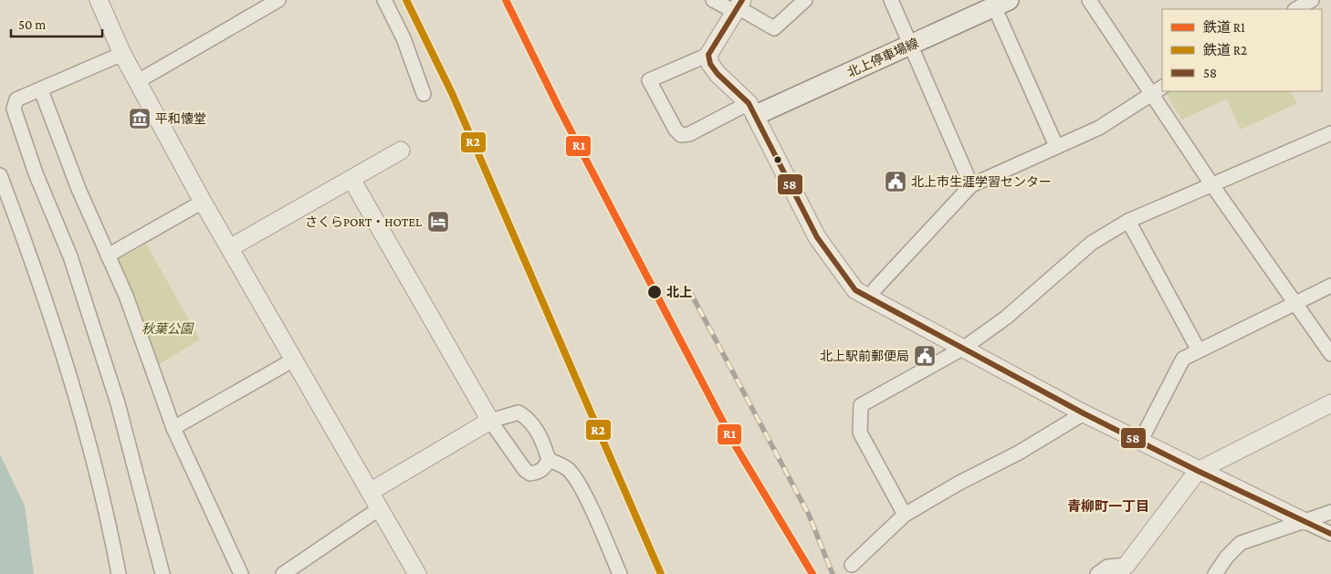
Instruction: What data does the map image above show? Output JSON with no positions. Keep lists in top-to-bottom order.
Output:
{
  "streets": {
    "main road": ["北上停車場線"]
  },
  "districts": ["青柳町一丁目"],
  "parks": ["秋葉公園"],
  "places": {
    "museum": ["平和懐堂"],
    "public building": ["北上市生涯学習センター", "北上駅前郵便局"],
    "hotel": ["さくらPORT・HOTEL"],
    "other": ["北上"]
  },
  "lines": ["rail line R1", "rail line R2", "transit line 58"],
  "legend": ["鉄道 R1", "鉄道 R2", "58"],
  "scale_bar": "50 m"
}
